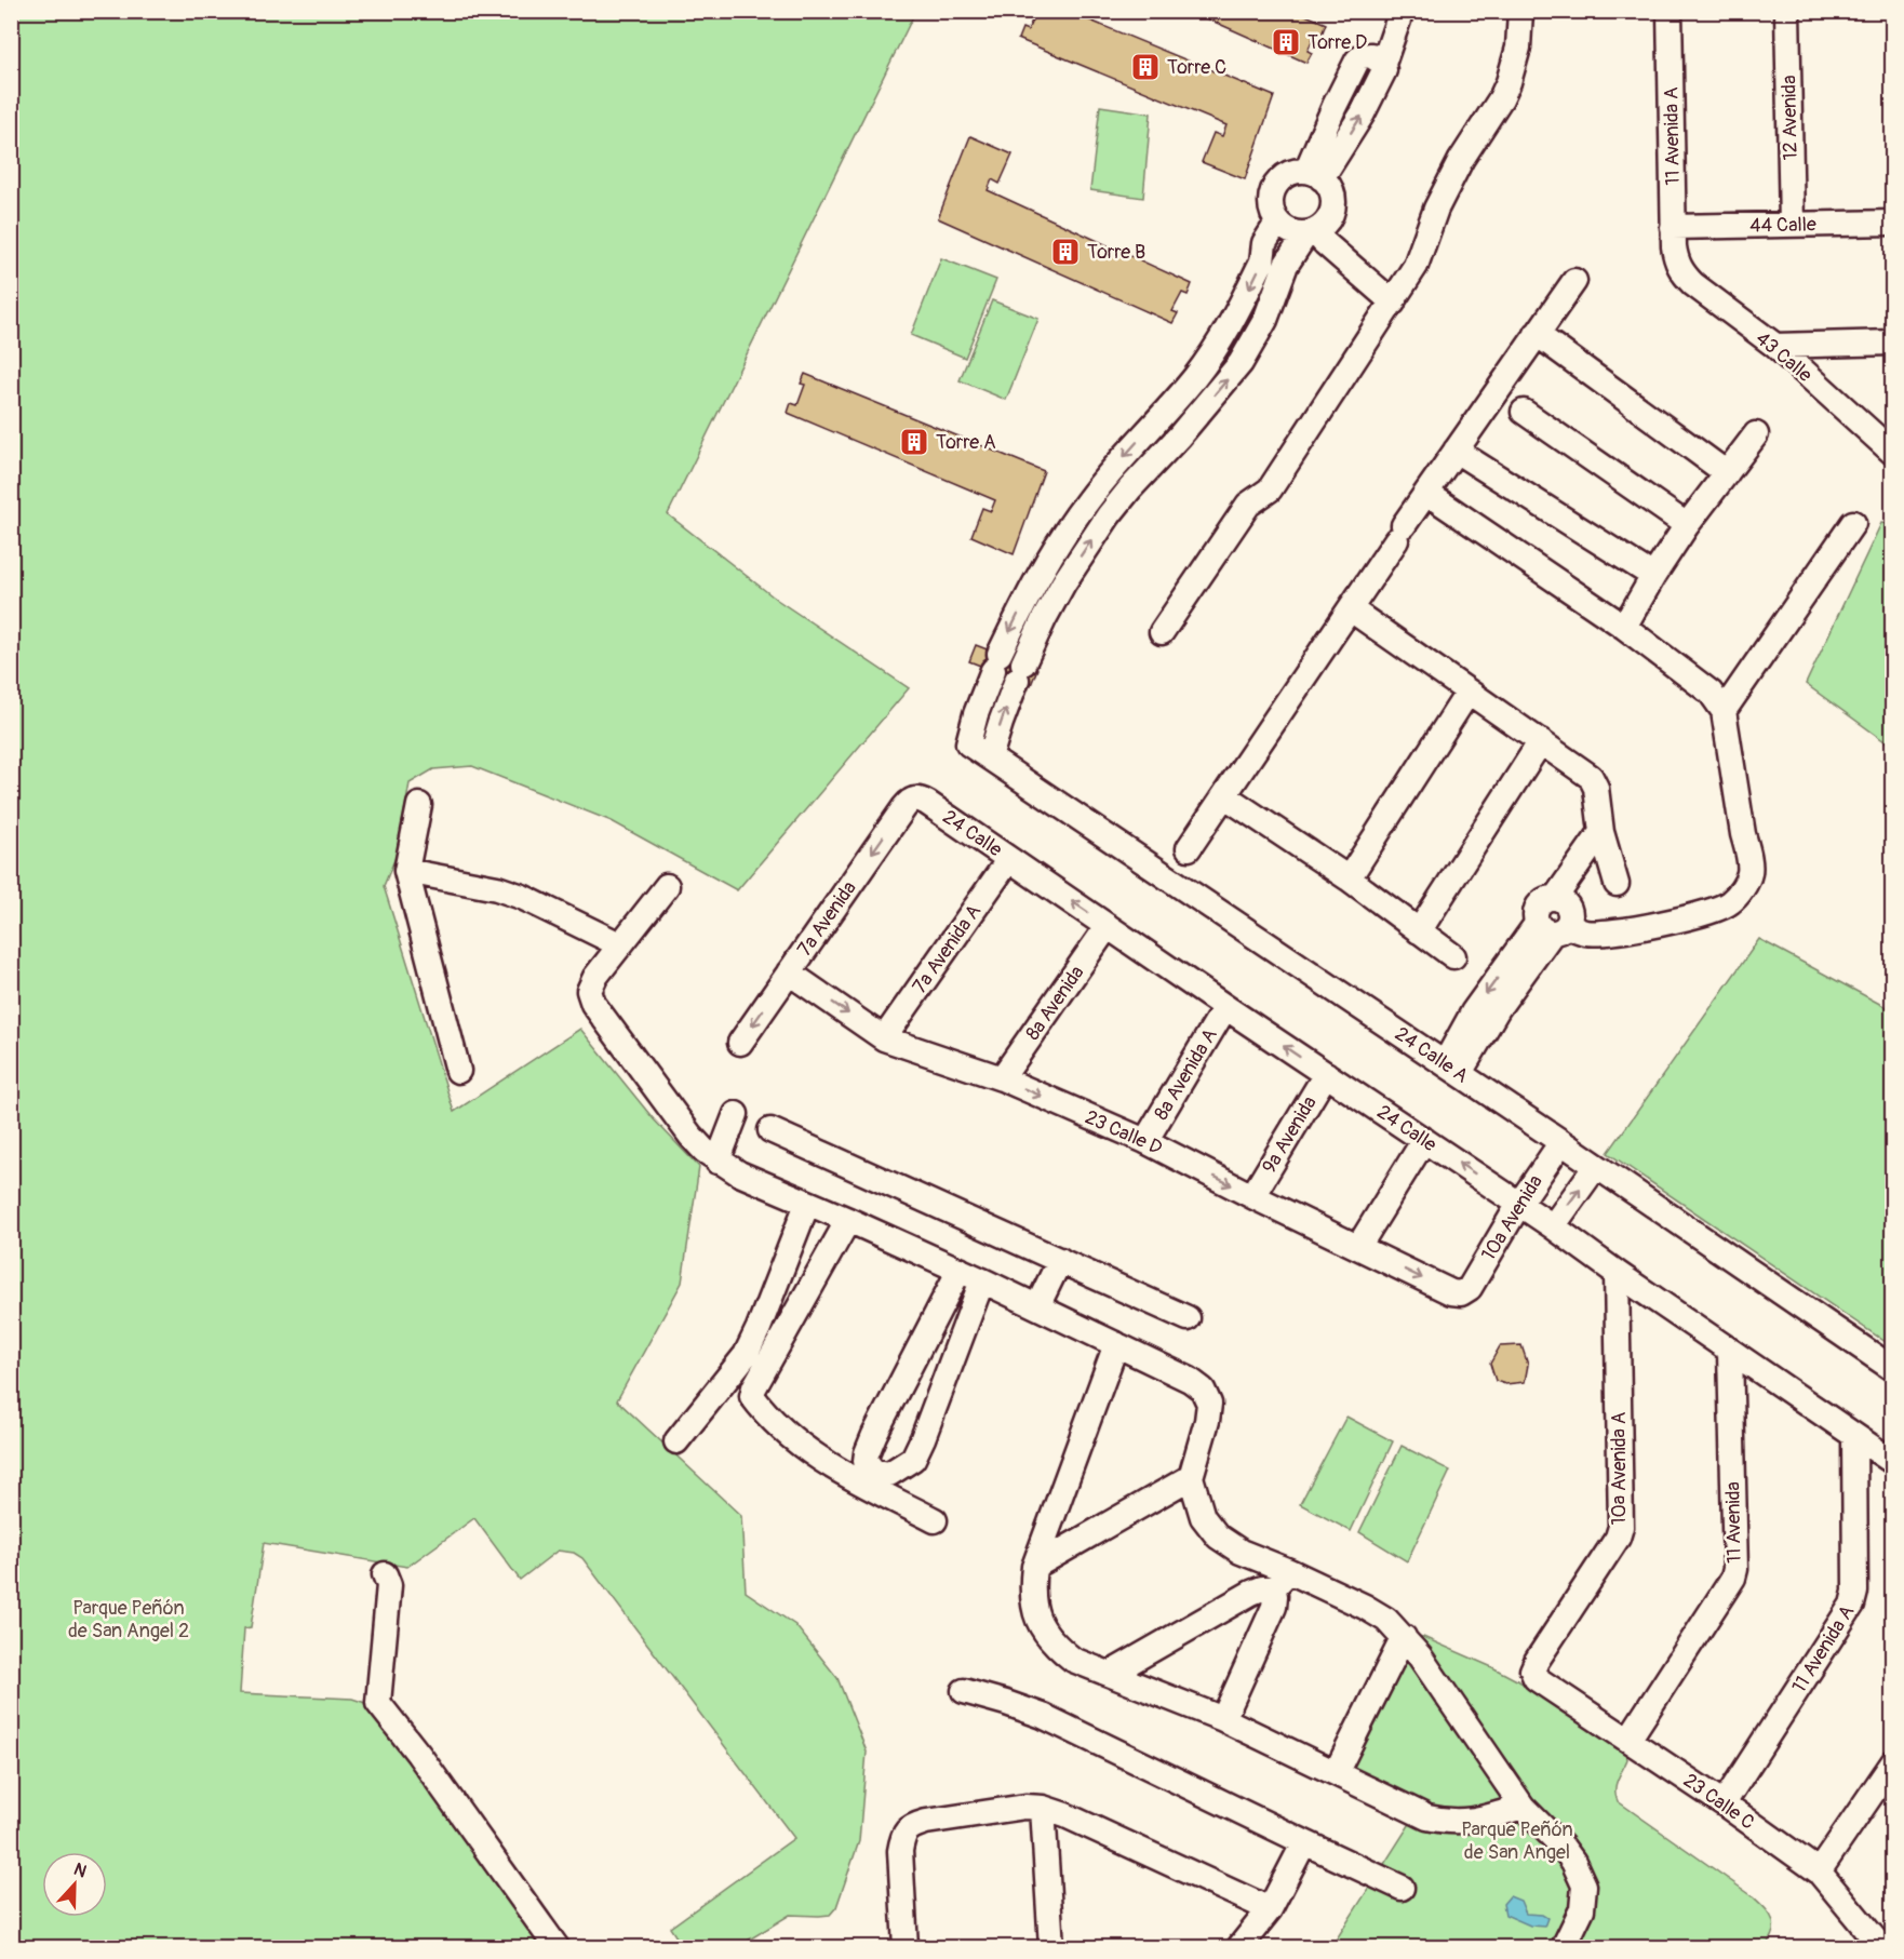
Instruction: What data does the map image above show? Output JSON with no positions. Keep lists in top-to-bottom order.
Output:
{
  "streets": {
    "street": [
      "12 Avenida",
      "11 Avenida A",
      "44 Calle",
      "43 Calle",
      "24 Calle",
      "7a Avenida",
      "7a Avenida A",
      "8a Avenida",
      "24 Calle A",
      "8a Avenida A",
      "23 Calle D",
      "9a Avenida",
      "10a Avenida",
      "10a Avenida A",
      "11 Avenida",
      "23 Calle C"
    ]
  },
  "crossings": [
    ["12 Avenida", "44 Calle"],
    ["11 Avenida A", "44 Calle"],
    ["11 Avenida A", "43 Calle"],
    ["11 Avenida A", "24 Calle"],
    ["11 Avenida A", "23 Calle C"],
    ["24 Calle", "7a Avenida"],
    ["24 Calle", "7a Avenida A"],
    ["24 Calle", "8a Avenida"],
    ["24 Calle", "8a Avenida A"],
    ["24 Calle", "9a Avenida"],
    ["24 Calle", "10a Avenida"],
    ["24 Calle", "10a Avenida A"],
    ["24 Calle", "11 Avenida"],
    ["7a Avenida", "23 Calle D"],
    ["7a Avenida A", "23 Calle D"],
    ["8a Avenida", "23 Calle D"],
    ["24 Calle A", "10a Avenida"],
    ["8a Avenida A", "23 Calle D"],
    ["23 Calle D", "9a Avenida"],
    ["23 Calle D", "10a Avenida"],
    ["10a Avenida A", "23 Calle C"],
    ["11 Avenida", "23 Calle C"]
  ],
  "one_way": ["7a Avenida"],
  "parks": ["Parque Peñón de San Angel 2", "Parque Peñón de San Angel"],
  "places": {
    "building": [
      "Torre D",
      "Torre C",
      "Torre B",
      "Torre A"
    ]
  },
  "north": "top"
}
